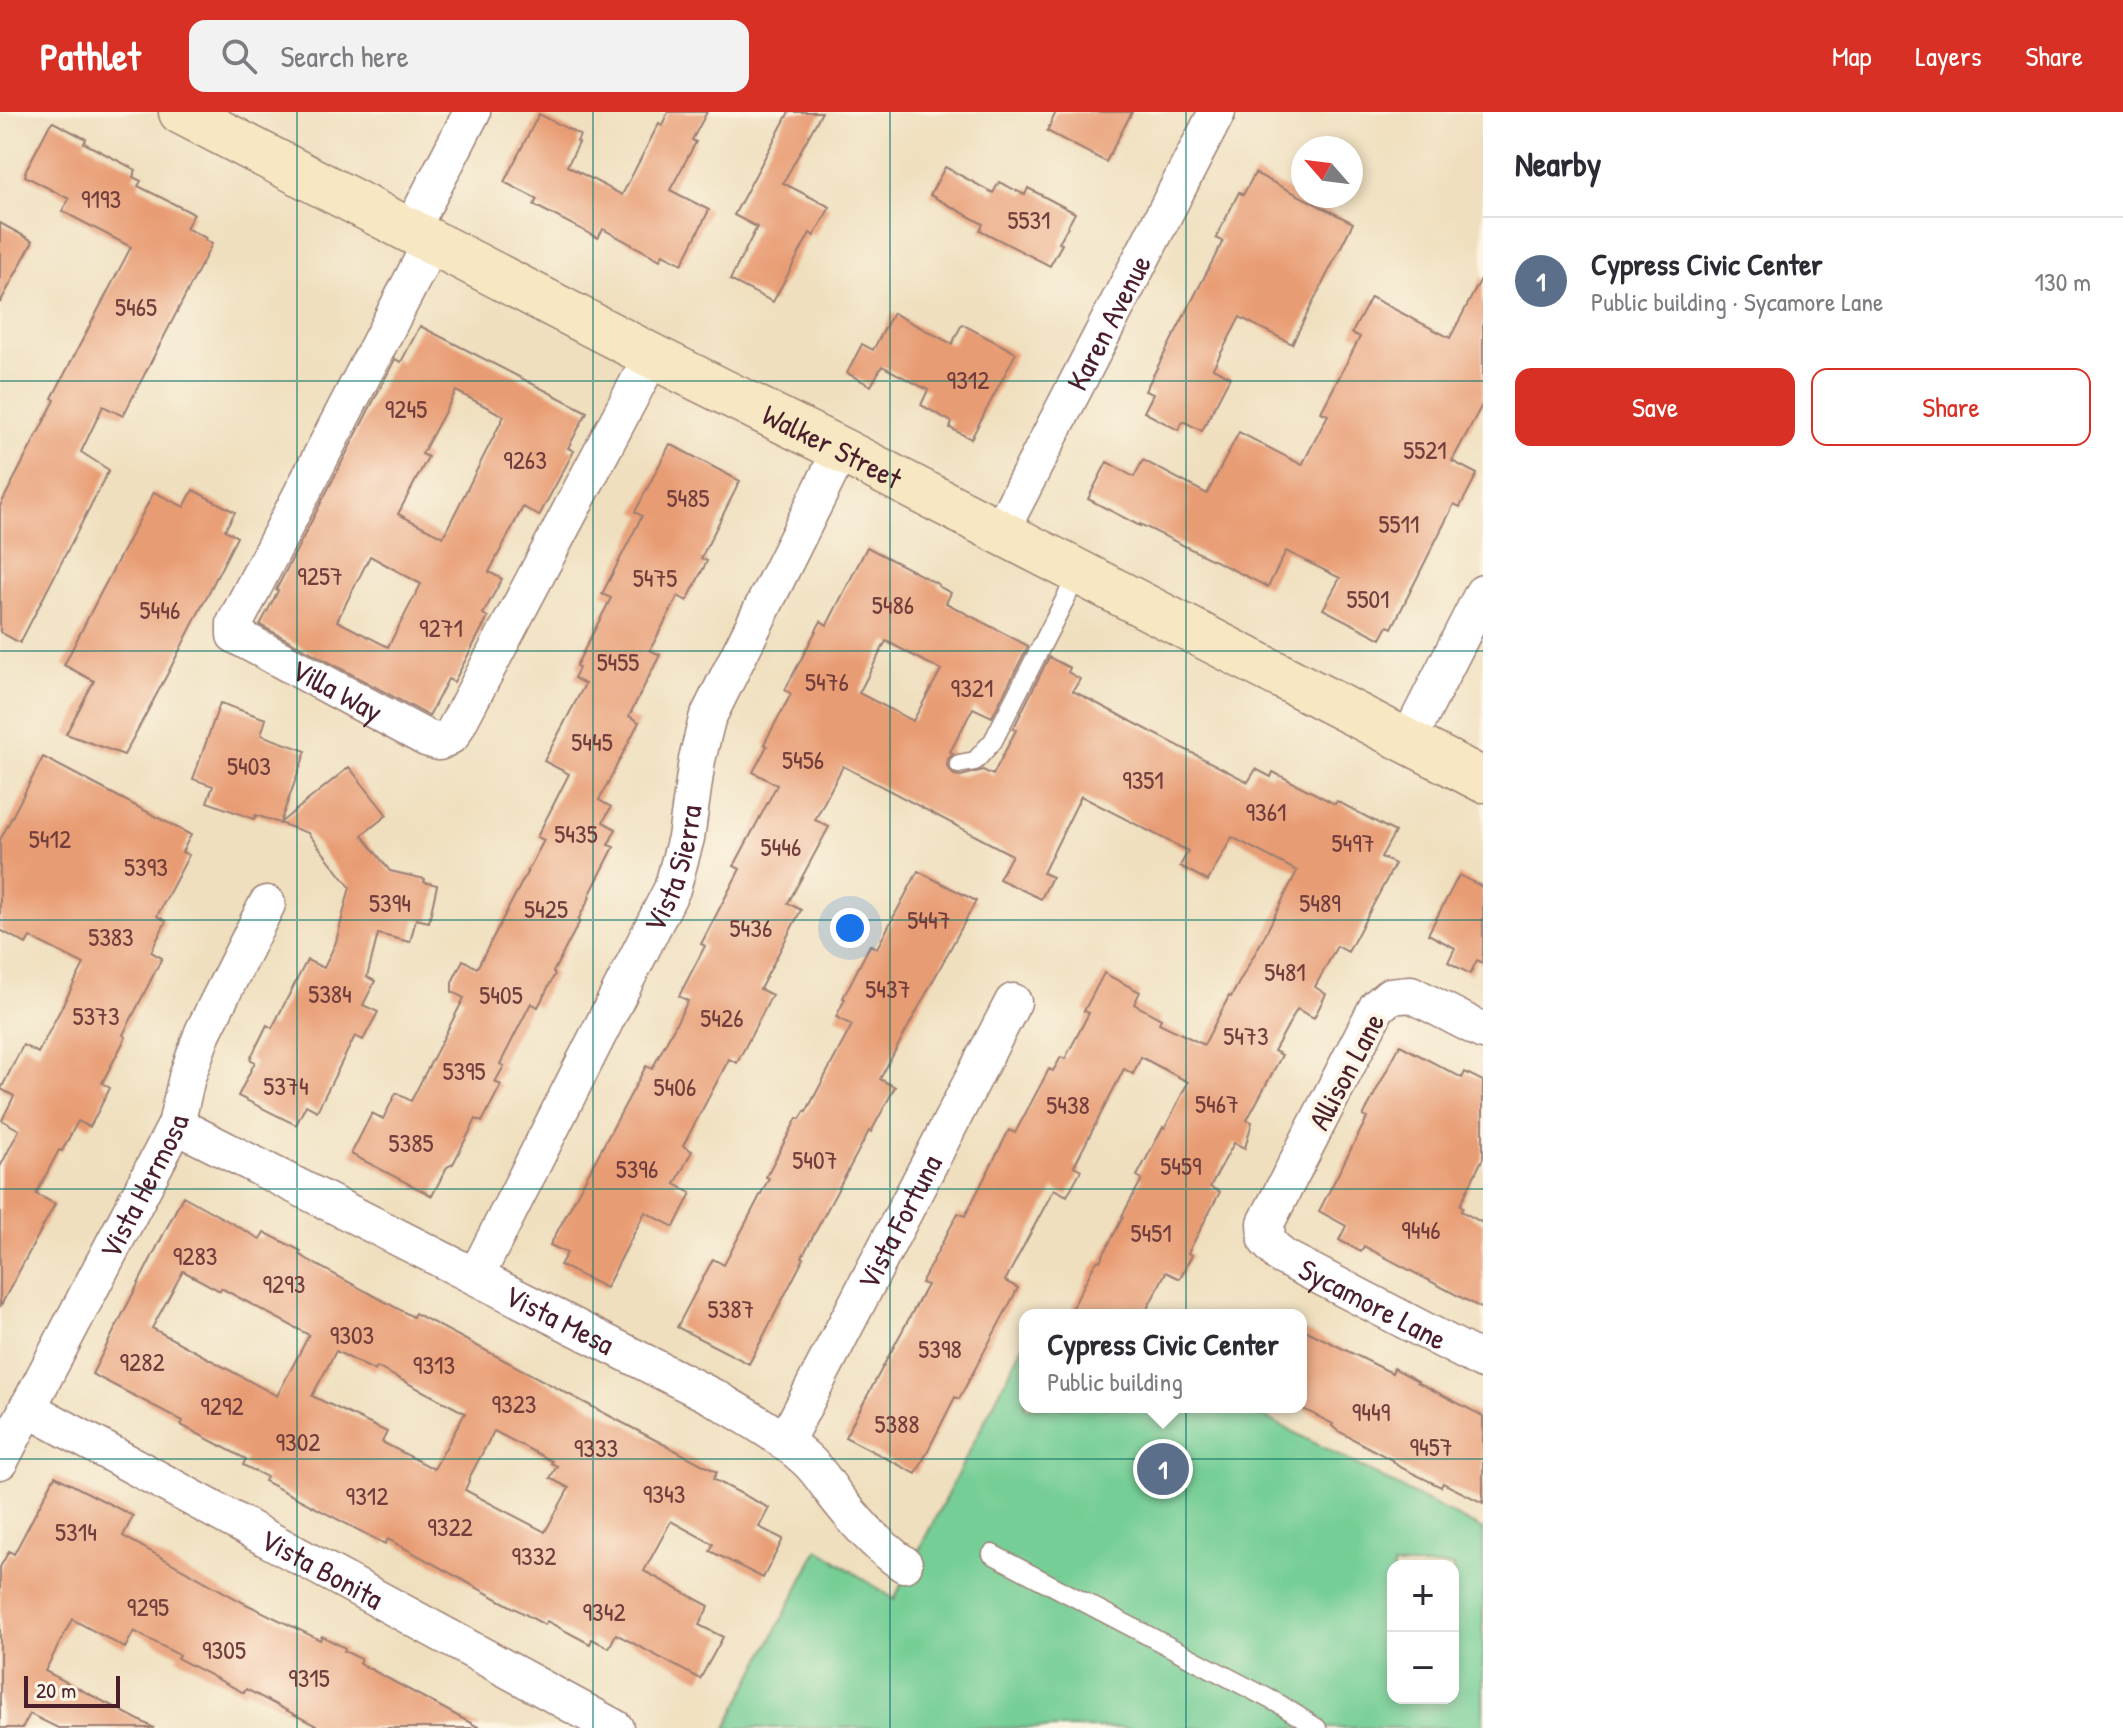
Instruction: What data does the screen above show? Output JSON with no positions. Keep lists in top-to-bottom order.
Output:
{
  "streets": {
    "main road": ["Walker Street"],
    "street": [
      "Karen Avenue",
      "Villa Way",
      "Vista Sierra",
      "Allison Lane",
      "Vista Hermosa",
      "Vista Fortuna",
      "Sycamore Lane",
      "Vista Mesa",
      "Vista Bonita"
    ]
  },
  "crossings": [
    ["Karen Avenue", "Walker Street"],
    ["Walker Street", "Villa Way"],
    ["Walker Street", "Vista Sierra"],
    ["Vista Sierra", "Vista Mesa"],
    ["Allison Lane", "Sycamore Lane"],
    ["Vista Hermosa", "Vista Mesa"],
    ["Vista Hermosa", "Vista Bonita"],
    ["Vista Fortuna", "Vista Mesa"]
  ],
  "house_numbers": [
    "9193",
    "5531",
    "5465",
    "9312",
    "9245",
    "5521",
    "9263",
    "5485",
    "5511",
    "9257",
    "5475",
    "5501",
    "5486",
    "5446",
    "9271",
    "5455",
    "5476",
    "9321",
    "5445",
    "5456",
    "5403",
    "9351",
    "9361",
    "5435",
    "5412",
    "5497",
    "5446",
    "5393",
    "5394",
    "5489",
    "5425",
    "5447",
    "5436",
    "5383",
    "5481",
    "5437",
    "5384",
    "5405",
    "5373",
    "5426",
    "5473",
    "5395",
    "5374",
    "5406",
    "5467",
    "5438",
    "5385",
    "5407",
    "5459",
    "5396",
    "9446",
    "5451",
    "9283",
    "9293",
    "5387",
    "9303",
    "5398",
    "9282",
    "9313",
    "9323",
    "9292",
    "9449",
    "5388",
    "9302",
    "9457",
    "9333",
    "9343",
    "9312",
    "9322",
    "5314",
    "9332",
    "9295",
    "9342",
    "9305",
    "9315"
  ],
  "scale_bar": "20 m",
  "north": "top left",
  "page": {
    "header": "Pathlet",
    "search": "Search here",
    "nav": ["Map", "Layers", "Share"],
    "heading": "Nearby",
    "list": [
      {
        "mark": "1",
        "name": "Cypress Civic Center",
        "note": "Public building · Sycamore Lane",
        "value": "130 m"
      }
    ],
    "buttons": ["Save", "Share"],
    "popup": ["Cypress Civic Center", "Public building"],
    "pins": "1",
    "map_buttons": ["+", "−"],
    "scale": "20 m"
  }
}
